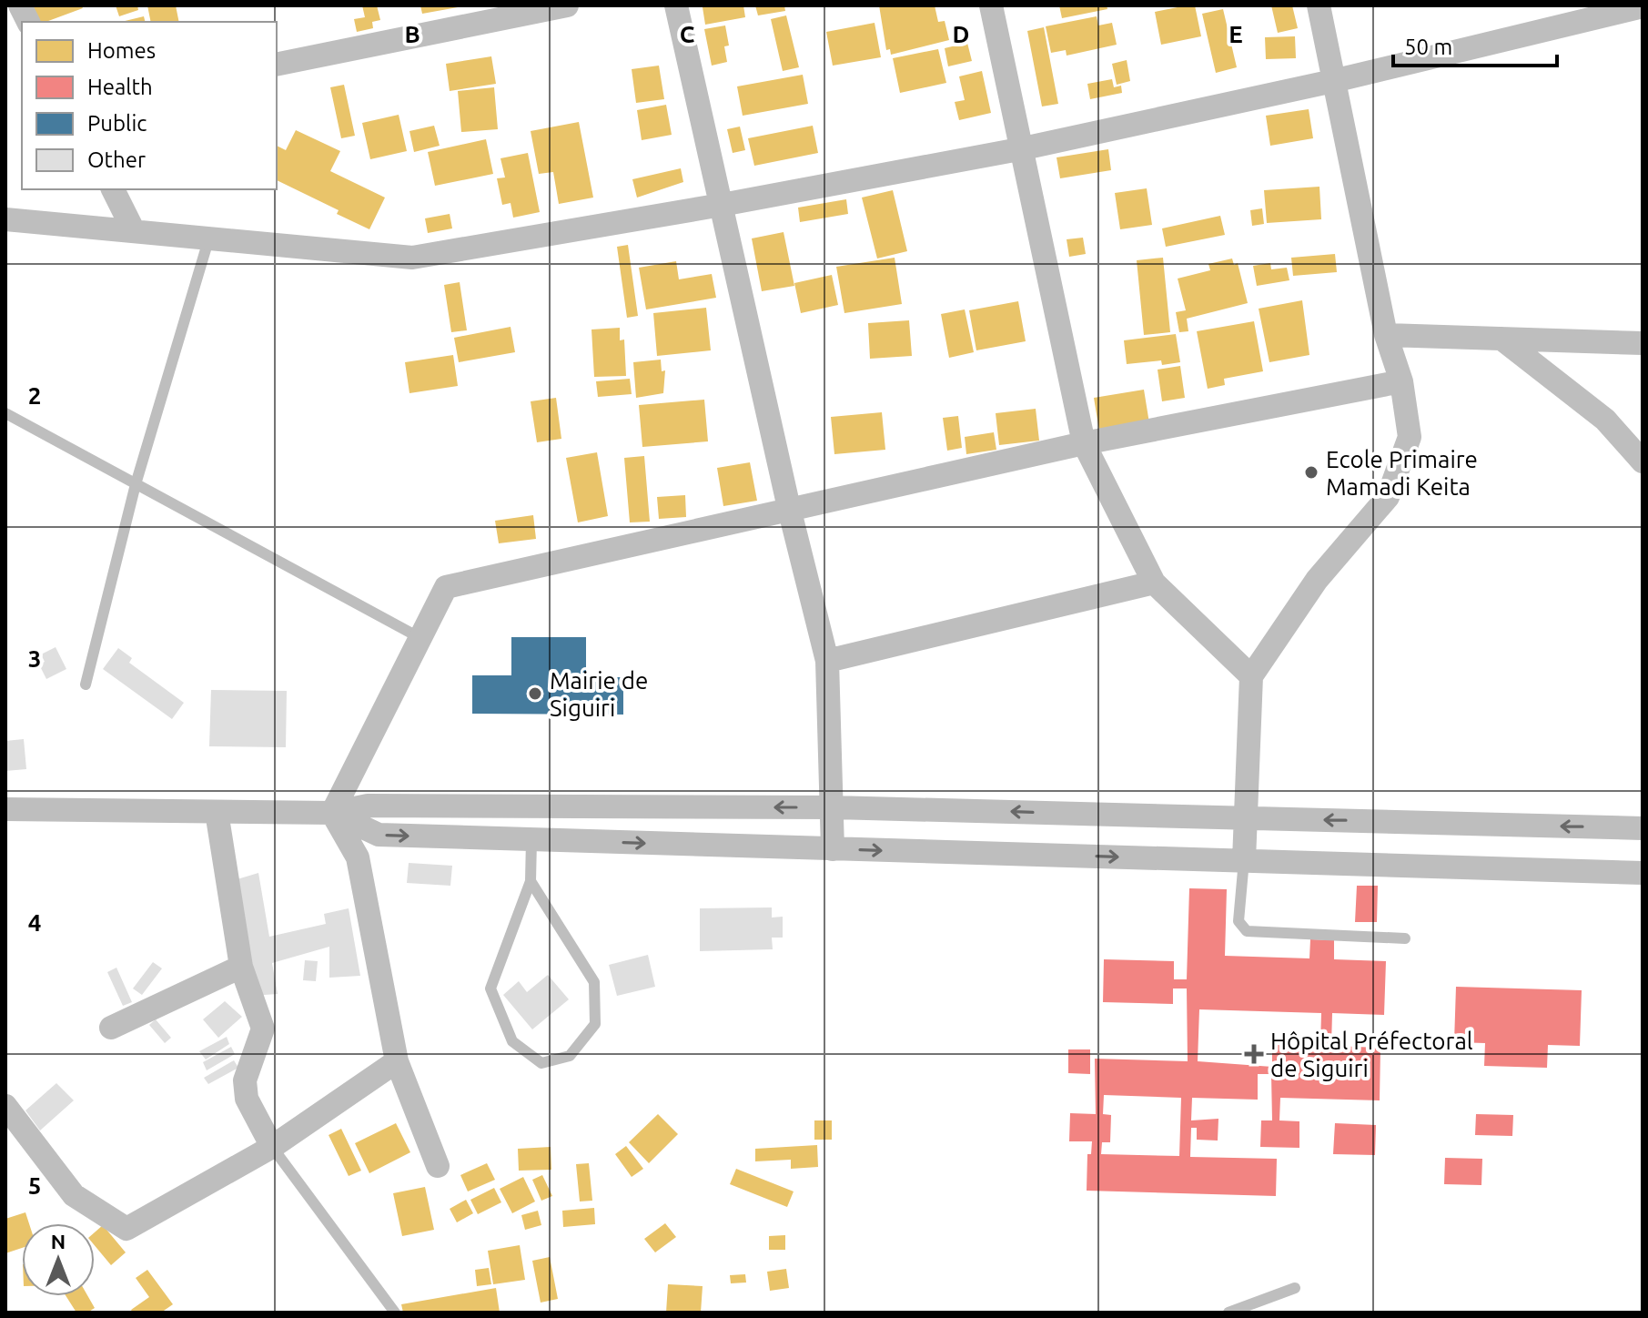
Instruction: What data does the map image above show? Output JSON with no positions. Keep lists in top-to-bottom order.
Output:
{
  "places": {
    "other": ["Ecole Primaire Mamadi Keita", "Mairie de Siguiri"],
    "health": ["Hôpital Préfectoral de Siguiri"]
  },
  "legend": [
    "Homes",
    "Health",
    "Public",
    "Other"
  ],
  "scale_bar": "50 m",
  "north": "top",
  "grid": {
    "columns": [
      "B",
      "C",
      "D",
      "E"
    ],
    "rows": [
      "2",
      "3",
      "4",
      "5"
    ]
  }
}
